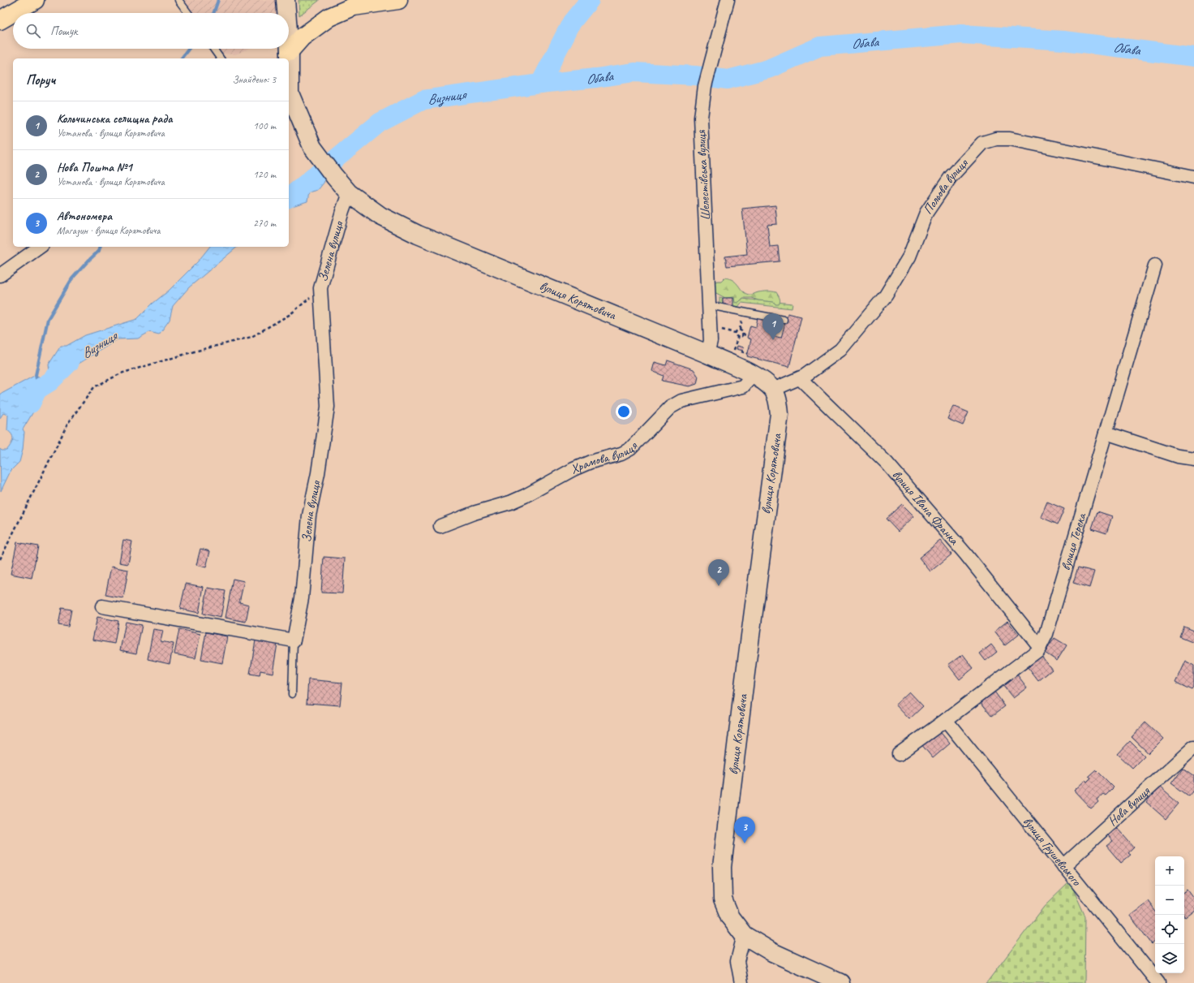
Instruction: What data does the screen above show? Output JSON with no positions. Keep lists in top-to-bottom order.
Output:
{
  "streets": {
    "main road": ["вулиця Корятовича"],
    "street": [
      "Шелестівська вулиця",
      "Польова вулиця",
      "Зелена вулиця",
      "Храмова вулиця",
      "вулиця Івана Франка",
      "вулиця Терека",
      "Нова вулиця",
      "вулиця Грушевського"
    ]
  },
  "crossings": [
    ["Шелестівська вулиця", "вулиця Корятовича"],
    ["Польова вулиця", "вулиця Корятовича"],
    ["Польова вулиця", "вулиця Івана Франка"],
    ["Зелена вулиця", "вулиця Корятовича"],
    ["вулиця Корятовича", "Храмова вулиця"],
    ["вулиця Івана Франка", "вулиця Терека"],
    ["вулиця Терека", "вулиця Грушевського"],
    ["Нова вулиця", "вулиця Грушевського"]
  ],
  "water": ["Обава", "Визниця"],
  "page": {
    "search": "Пошук",
    "heading": ["Поруч", "Знайдено: 3"],
    "list": [
      {
        "mark": "1",
        "name": "Кольчинська селищна рада",
        "note": "Установа · вулиця Корятовича",
        "value": "100 m"
      },
      {
        "mark": "2",
        "name": "Нова Пошта №1",
        "note": "Установа · вулиця Корятовича",
        "value": "120 m"
      },
      {
        "mark": "3",
        "name": "Автономера",
        "note": "Магазин · вулиця Корятовича",
        "value": "270 m"
      }
    ],
    "pins": ["1", "2", "3"],
    "map_buttons": ["+", "−"]
  }
}
